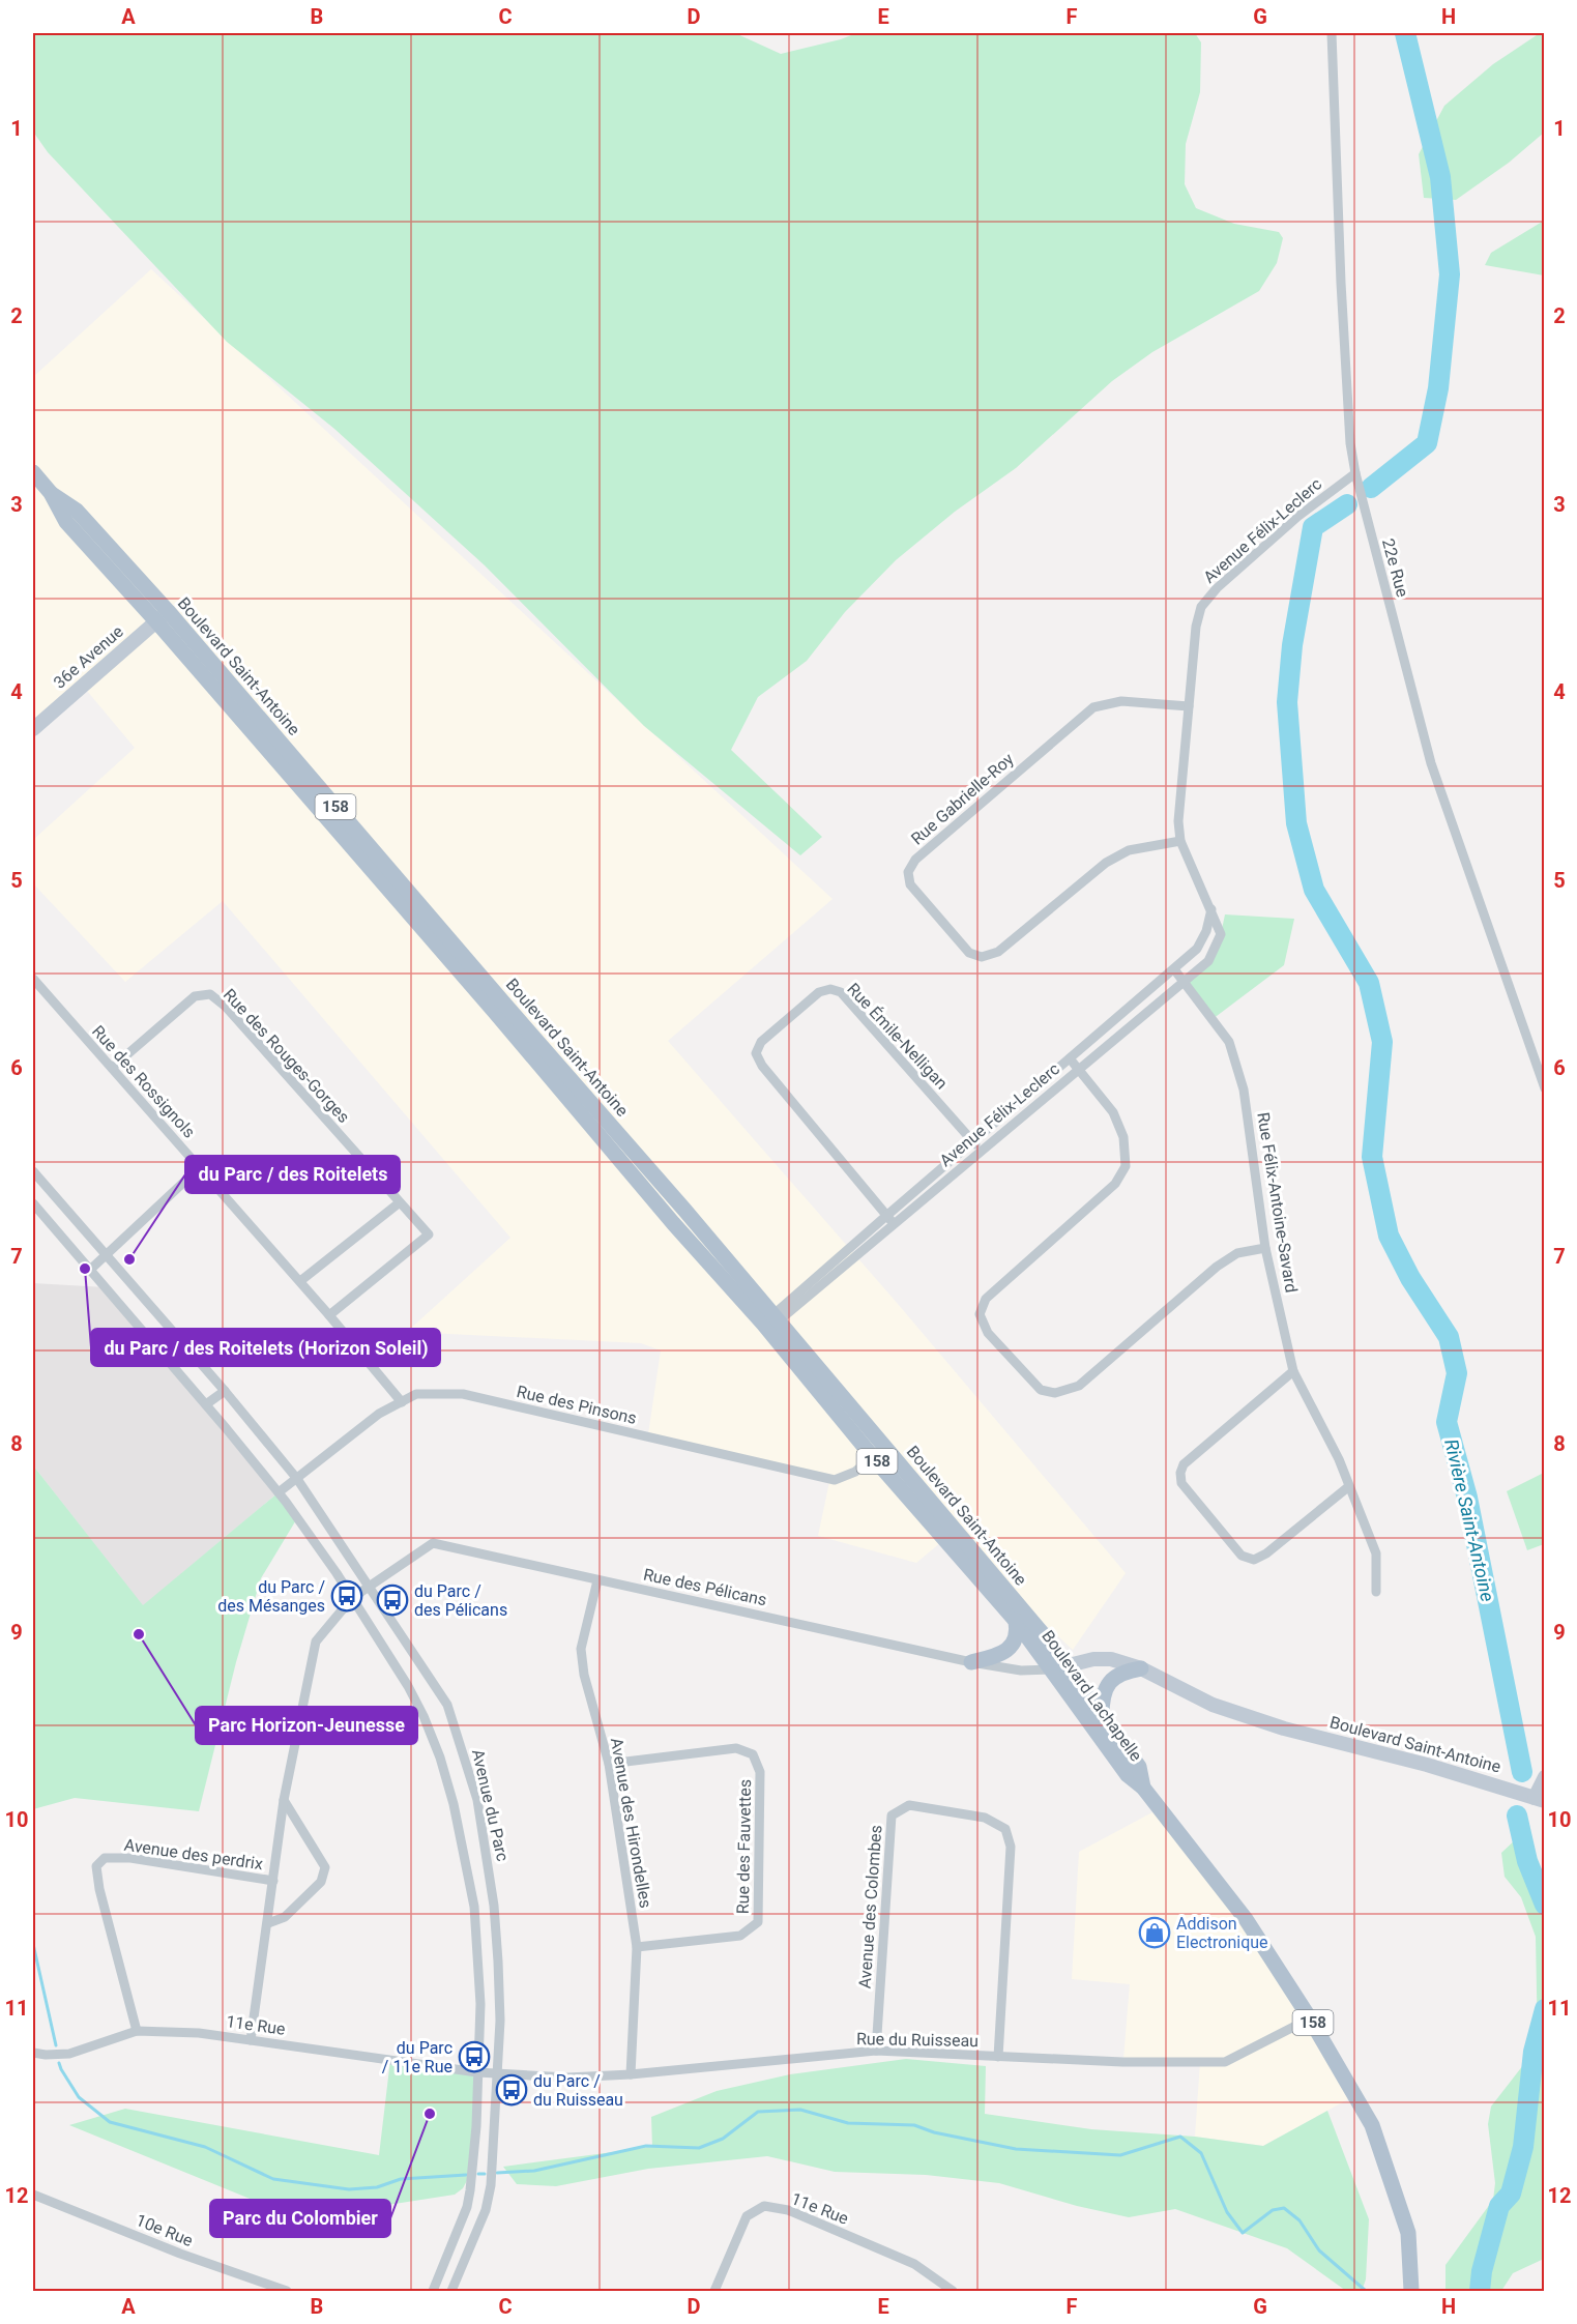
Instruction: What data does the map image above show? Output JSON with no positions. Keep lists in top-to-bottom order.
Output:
{
  "streets": {
    "main road": ["Boulevard Saint-Antoine", "158", "Boulevard Lachapelle"],
    "street": [
      "Avenue Félix-Leclerc",
      "22e Rue",
      "36e Avenue",
      "Rue Gabrielle-Roy",
      "Rue Émile-Nelligan",
      "Rue des Rouges-Gorges",
      "Rue des Rossignols",
      "Rue Félix-Antoine-Savard",
      "Rue des Pinsons",
      "Rue des Pélicans",
      "Avenue du Parc",
      "Avenue des Hirondelles",
      "Rue des Fauvettes",
      "Avenue des perdrix",
      "Avenue des Colombes",
      "11e Rue",
      "Rue du Ruisseau",
      "10e Rue"
    ]
  },
  "crossings": [
    ["Avenue Félix-Leclerc", "22e Rue"],
    ["Avenue Félix-Leclerc", "Boulevard Saint-Antoine"],
    ["Avenue Félix-Leclerc", "Rue Gabrielle-Roy"],
    ["Avenue Félix-Leclerc", "Rue Émile-Nelligan"],
    ["Avenue Félix-Leclerc", "Rue Félix-Antoine-Savard"],
    ["36e Avenue", "Boulevard Saint-Antoine"],
    ["Boulevard Saint-Antoine", "Rue des Pinsons"],
    ["Boulevard Saint-Antoine", "Rue des Pélicans"],
    ["Boulevard Saint-Antoine", "Boulevard Lachapelle"],
    ["Rue des Rouges-Gorges", "Rue des Rossignols"],
    ["Rue des Rossignols", "Rue des Pinsons"],
    ["Rue des Pinsons", "Avenue du Parc"],
    ["Rue des Pélicans", "Boulevard Lachapelle"],
    ["Rue des Pélicans", "Avenue du Parc"],
    ["Rue des Pélicans", "Avenue des Hirondelles"],
    ["Rue des Pélicans", "Avenue des perdrix"],
    ["Rue des Pélicans", "11e Rue"],
    ["Boulevard Lachapelle", "Rue du Ruisseau"],
    ["Avenue du Parc", "Rue du Ruisseau"],
    ["Avenue des Hirondelles", "Rue des Fauvettes"],
    ["Avenue des Hirondelles", "Rue du Ruisseau"],
    ["Avenue des perdrix", "11e Rue"],
    ["Avenue des Colombes", "Rue du Ruisseau"],
    ["11e Rue", "Rue du Ruisseau"]
  ],
  "water": ["Rivière Saint-Antoine"],
  "places": {
    "other": [
      "du Parc / des Roitelets",
      "du Parc / des Roitelets (Horizon Soleil)",
      "Parc Horizon-Jeunesse",
      "Parc du Colombier"
    ],
    "bus stop": [
      "du Parc / des Mésanges",
      "du Parc / des Pélicans",
      "du Parc / 11e Rue",
      "du Parc / du Ruisseau"
    ],
    "shop": ["Addison Electronique"]
  },
  "grid": {
    "columns": [
      "A",
      "B",
      "C",
      "D",
      "E",
      "F",
      "G",
      "H"
    ],
    "rows": [
      "1",
      "2",
      "3",
      "4",
      "5",
      "6",
      "7",
      "8",
      "9",
      "10",
      "11",
      "12"
    ]
  }
}
